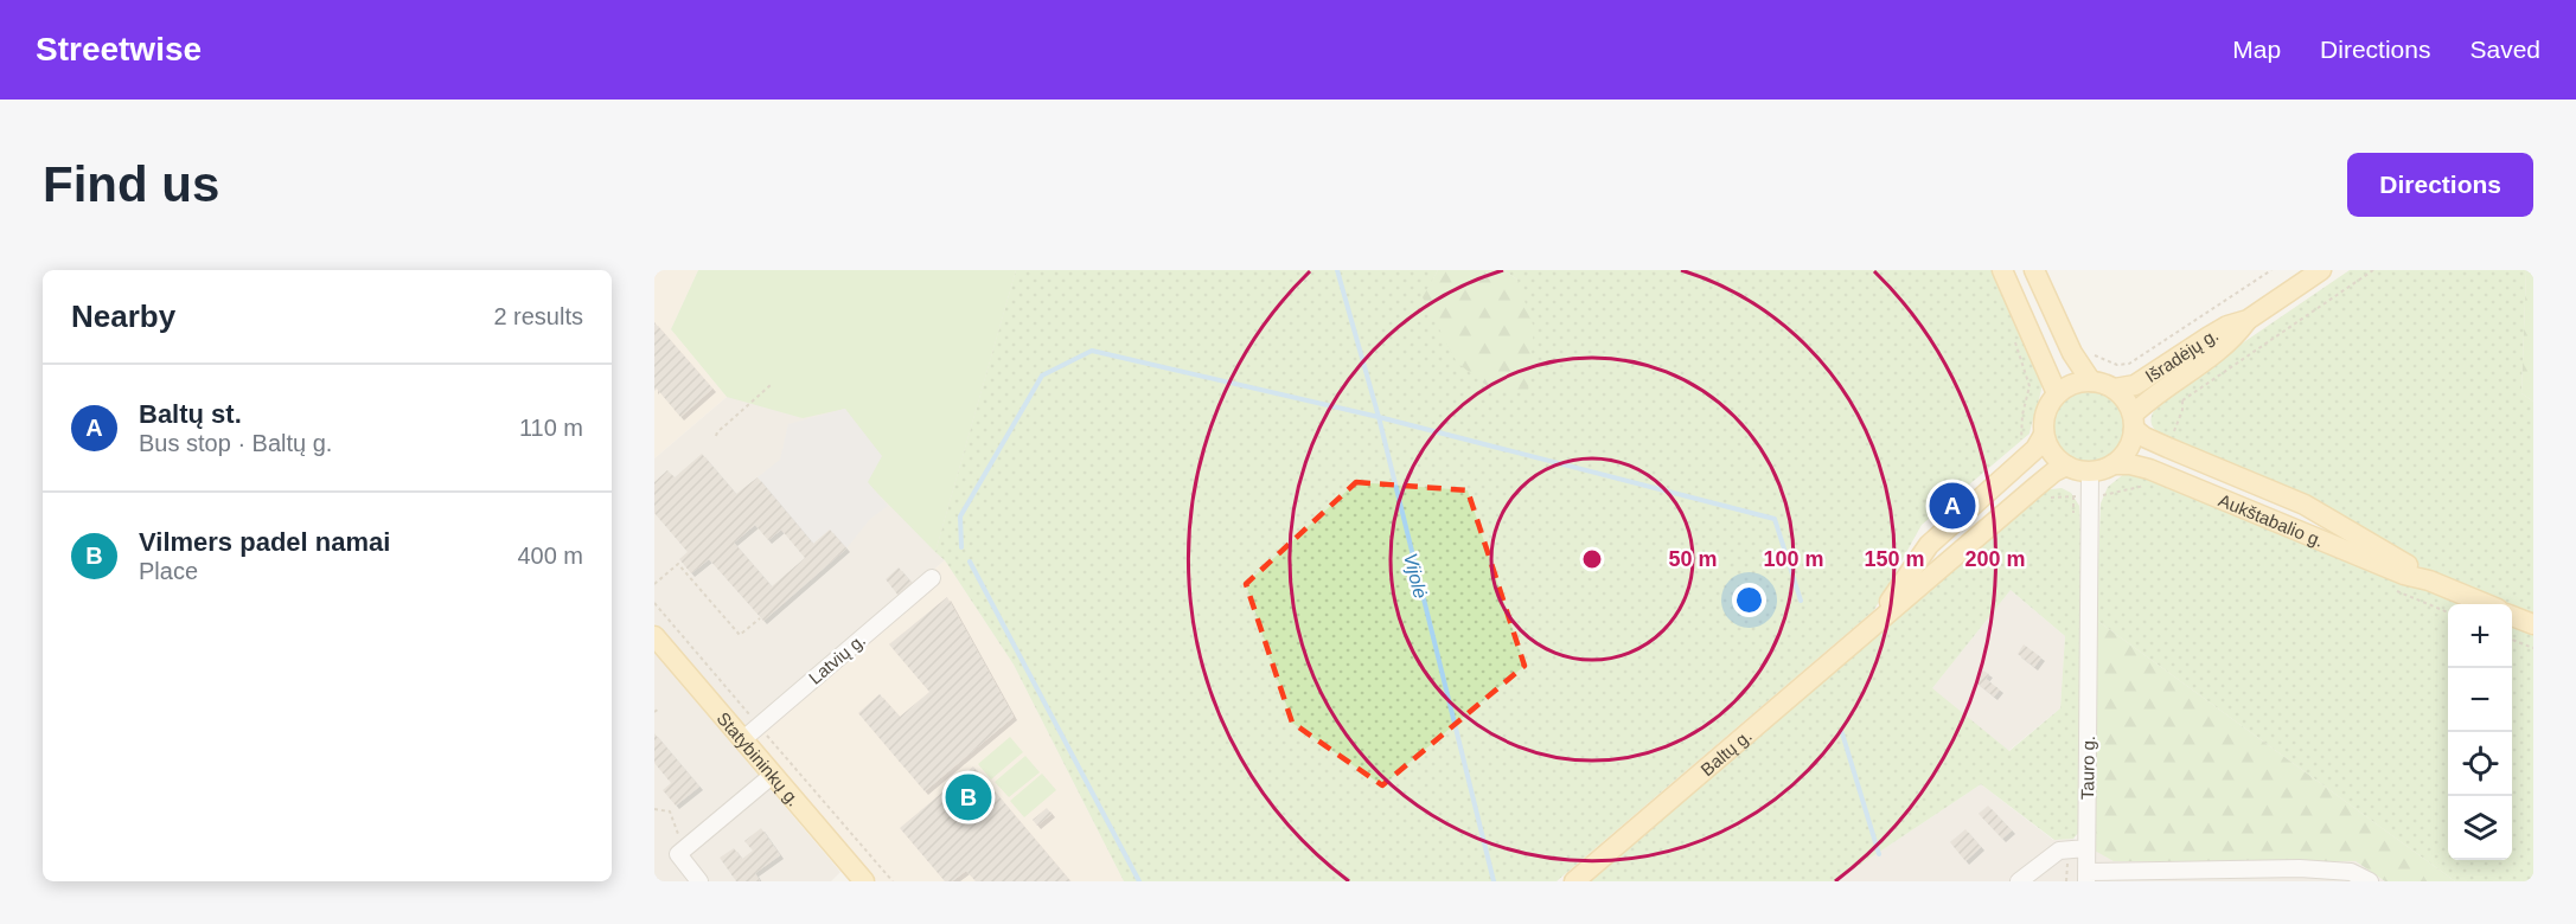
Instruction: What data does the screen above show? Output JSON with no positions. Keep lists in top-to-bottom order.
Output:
{
  "streets": {
    "main road": [
      "Išradėjų g.",
      "Aukštabalio g.",
      "Baltų g.",
      "Statybininkų g."
    ],
    "street": ["Latvių g.", "Tauro g."]
  },
  "crossings": [
    ["Išradėjų g.", "Aukštabalio g."],
    ["Išradėjų g.", "Baltų g."],
    ["Išradėjų g.", "Tauro g."],
    ["Aukštabalio g.", "Baltų g."],
    ["Aukštabalio g.", "Tauro g."],
    ["Latvių g.", "Statybininkų g."],
    ["Baltų g.", "Tauro g."]
  ],
  "water": ["Vijolė"],
  "page": {
    "header": "Streetwise",
    "nav": ["Map", "Directions", "Saved"],
    "buttons": "Directions",
    "title": "Find us",
    "heading": ["Nearby", "2 results"],
    "list": [
      {
        "mark": "A",
        "name": "Baltų st.",
        "note": "Bus stop · Baltų g.",
        "value": "110 m"
      },
      {
        "mark": "B",
        "name": "Vilmers padel namai",
        "note": "Place",
        "value": "400 m"
      }
    ],
    "pins": ["A", "B"],
    "map_buttons": ["+", "−"]
  },
  "rings": [
    "50 m",
    "100 m",
    "150 m",
    "200 m"
  ]
}
